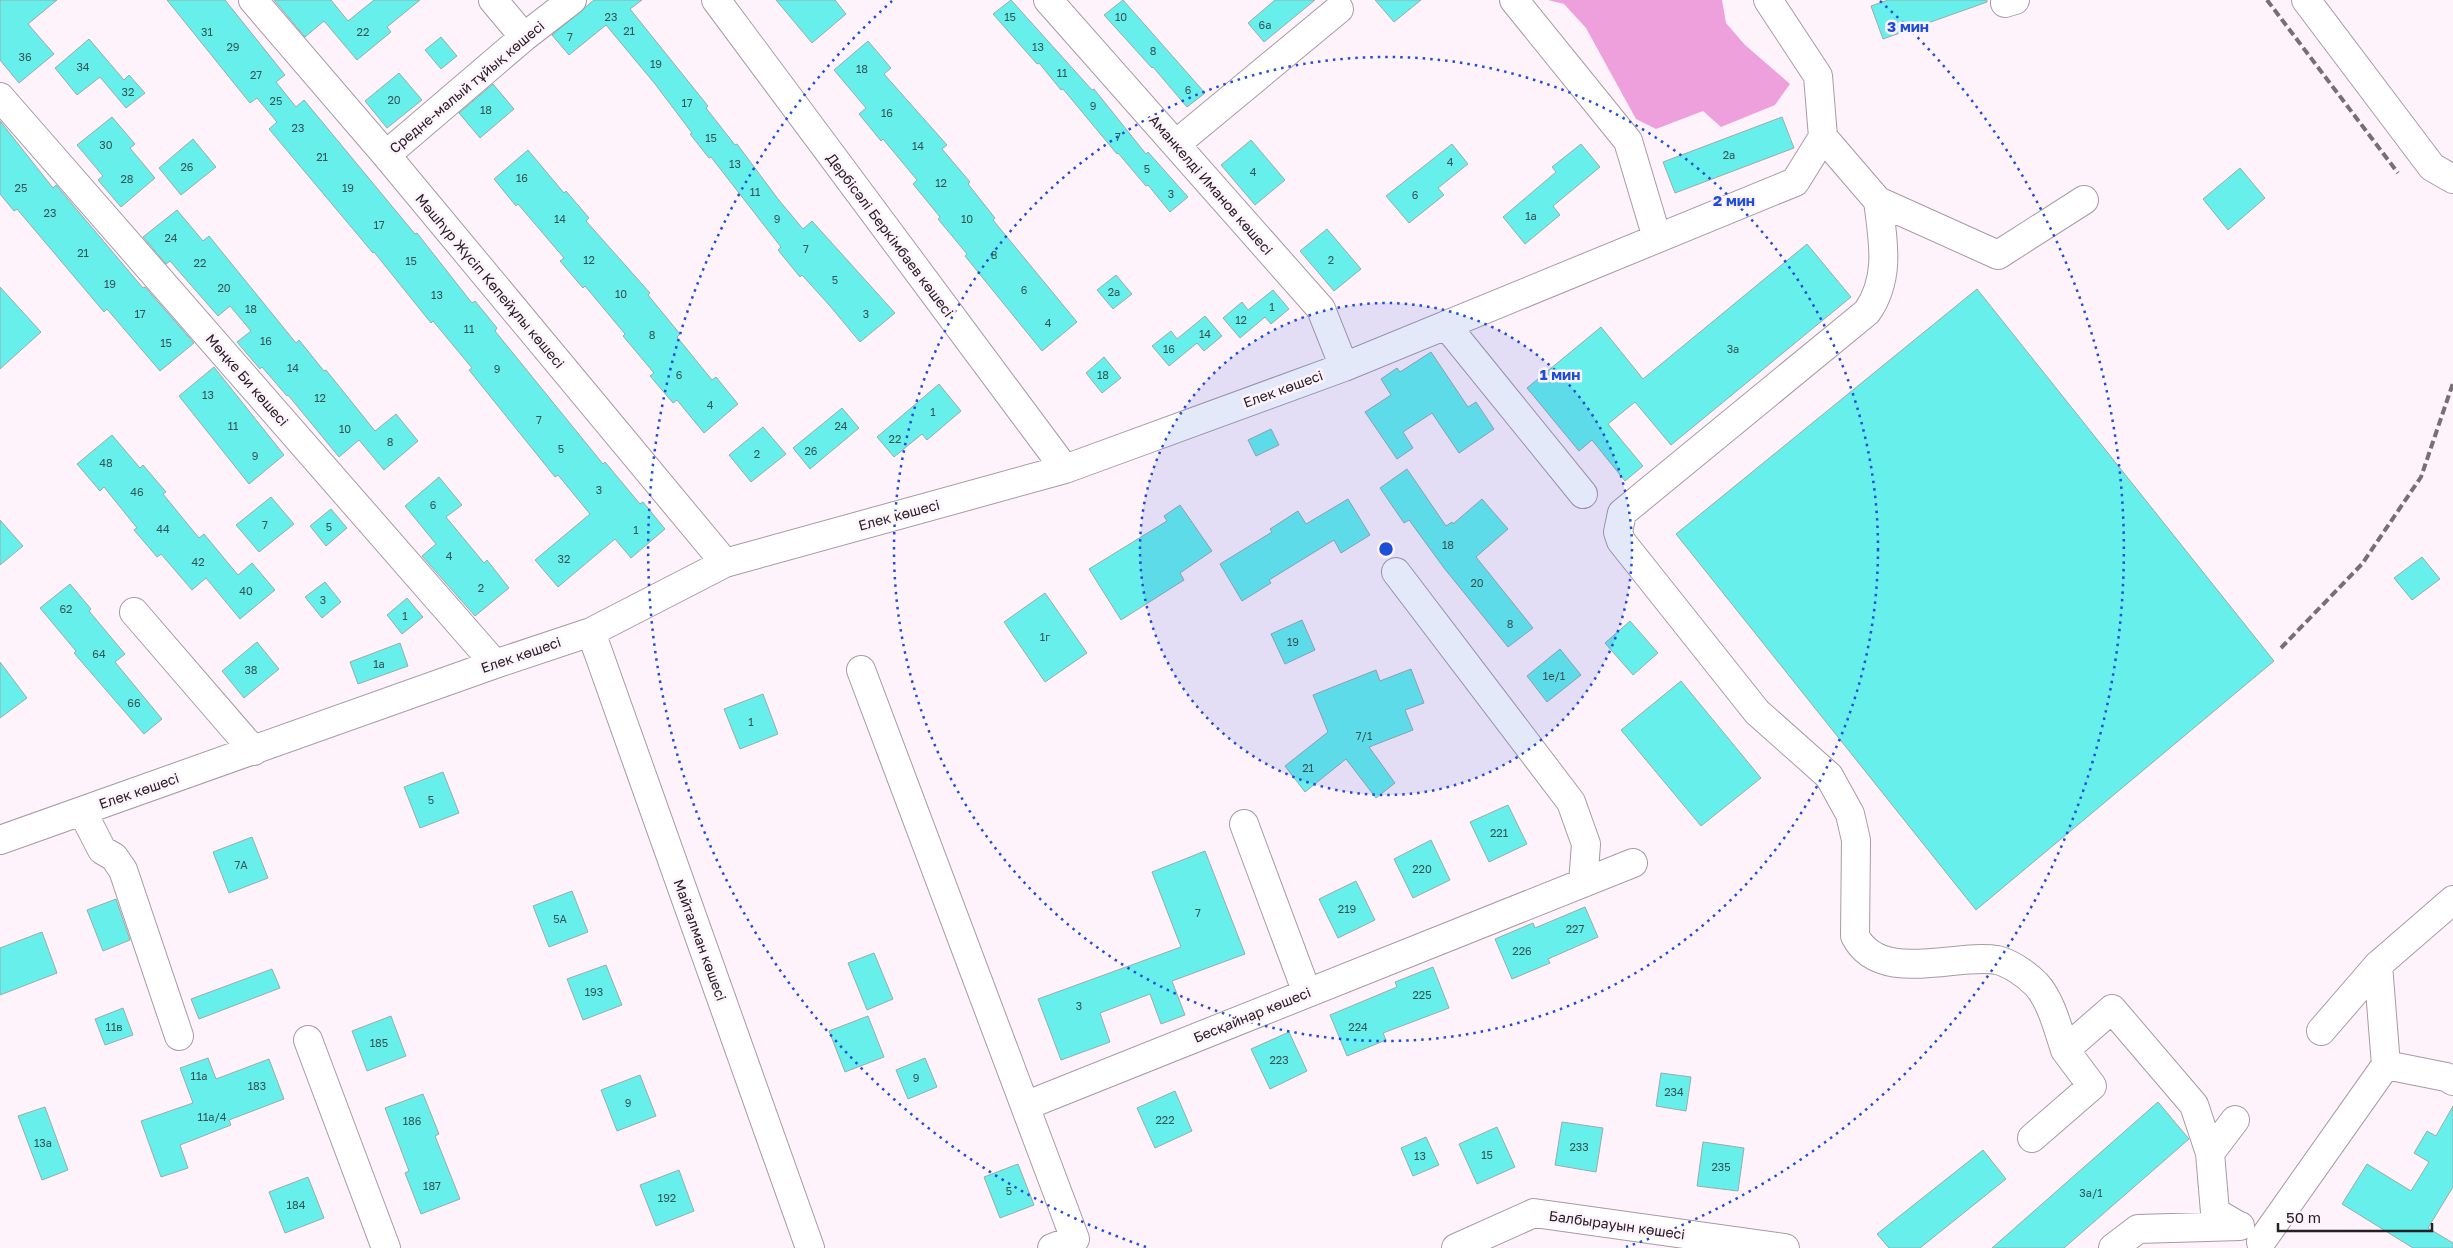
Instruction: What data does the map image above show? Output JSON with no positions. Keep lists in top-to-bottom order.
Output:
{
  "streets": {
    "street": [
      "Средне-малый тұйық көшесі",
      "Аманкелді Иманов көшесі",
      "Дербісәлі Беркімбаев көшесі",
      "Мәшһүр Жүсіп Көпейұлы көшесі",
      "Мөңке Би көшесі",
      "Елек көшесі",
      "Майталман көшесі",
      "Бесқайнар көшесі",
      "Балбырауын көшесі"
    ]
  },
  "crossings": [
    ["Средне-малый тұйық көшесі", "Мәшһүр Жүсіп Көпейұлы көшесі"],
    ["Аманкелді Иманов көшесі", "Елек көшесі"],
    ["Дербісәлі Беркімбаев көшесі", "Елек көшесі"],
    ["Мәшһүр Жүсіп Көпейұлы көшесі", "Елек көшесі"],
    ["Мөңке Би көшесі", "Елек көшесі"],
    ["Елек көшесі", "Майталман көшесі"]
  ],
  "house_numbers": [
    "23",
    "15",
    "10",
    "6а",
    "21",
    "31",
    "22",
    "7",
    "29",
    "13",
    "8",
    "36",
    "19",
    "34",
    "18",
    "11",
    "27",
    "6",
    "32",
    "20",
    "25",
    "17",
    "9",
    "18",
    "16",
    "23",
    "7",
    "15",
    "30",
    "14",
    "2а",
    "21",
    "4",
    "13",
    "26",
    "5",
    "4",
    "16",
    "28",
    "12",
    "25",
    "19",
    "11",
    "3",
    "6",
    "23",
    "1а",
    "14",
    "9",
    "10",
    "17",
    "24",
    "7",
    "21",
    "8",
    "12",
    "2",
    "15",
    "22",
    "5",
    "19",
    "20",
    "6",
    "2а",
    "10",
    "13",
    "1",
    "18",
    "17",
    "3",
    "12",
    "4",
    "11",
    "14",
    "8",
    "16",
    "15",
    "16",
    "3а",
    "14",
    "9",
    "6",
    "18",
    "13",
    "12",
    "4",
    "1",
    "7",
    "11",
    "24",
    "10",
    "22",
    "8",
    "5",
    "26",
    "2",
    "9",
    "48",
    "3",
    "46",
    "6",
    "7",
    "5",
    "44",
    "1",
    "18",
    "4",
    "32",
    "42",
    "20",
    "2",
    "40",
    "3",
    "62",
    "1",
    "8",
    "1г",
    "19",
    "64",
    "1а",
    "38",
    "1е/1",
    "66",
    "1",
    "7/1",
    "21",
    "5",
    "221",
    "7А",
    "220",
    "219",
    "7",
    "5А",
    "227",
    "226",
    "193",
    "225",
    "3",
    "11в",
    "224",
    "185",
    "223",
    "11а",
    "9",
    "183",
    "234",
    "9",
    "11а/4",
    "222",
    "186",
    "13а",
    "233",
    "15",
    "13",
    "235",
    "187",
    "5",
    "3а/1",
    "192",
    "184"
  ],
  "scale_bar": "50 m",
  "rings": ["3 мин", "2 мин", "1 мин"]
}
